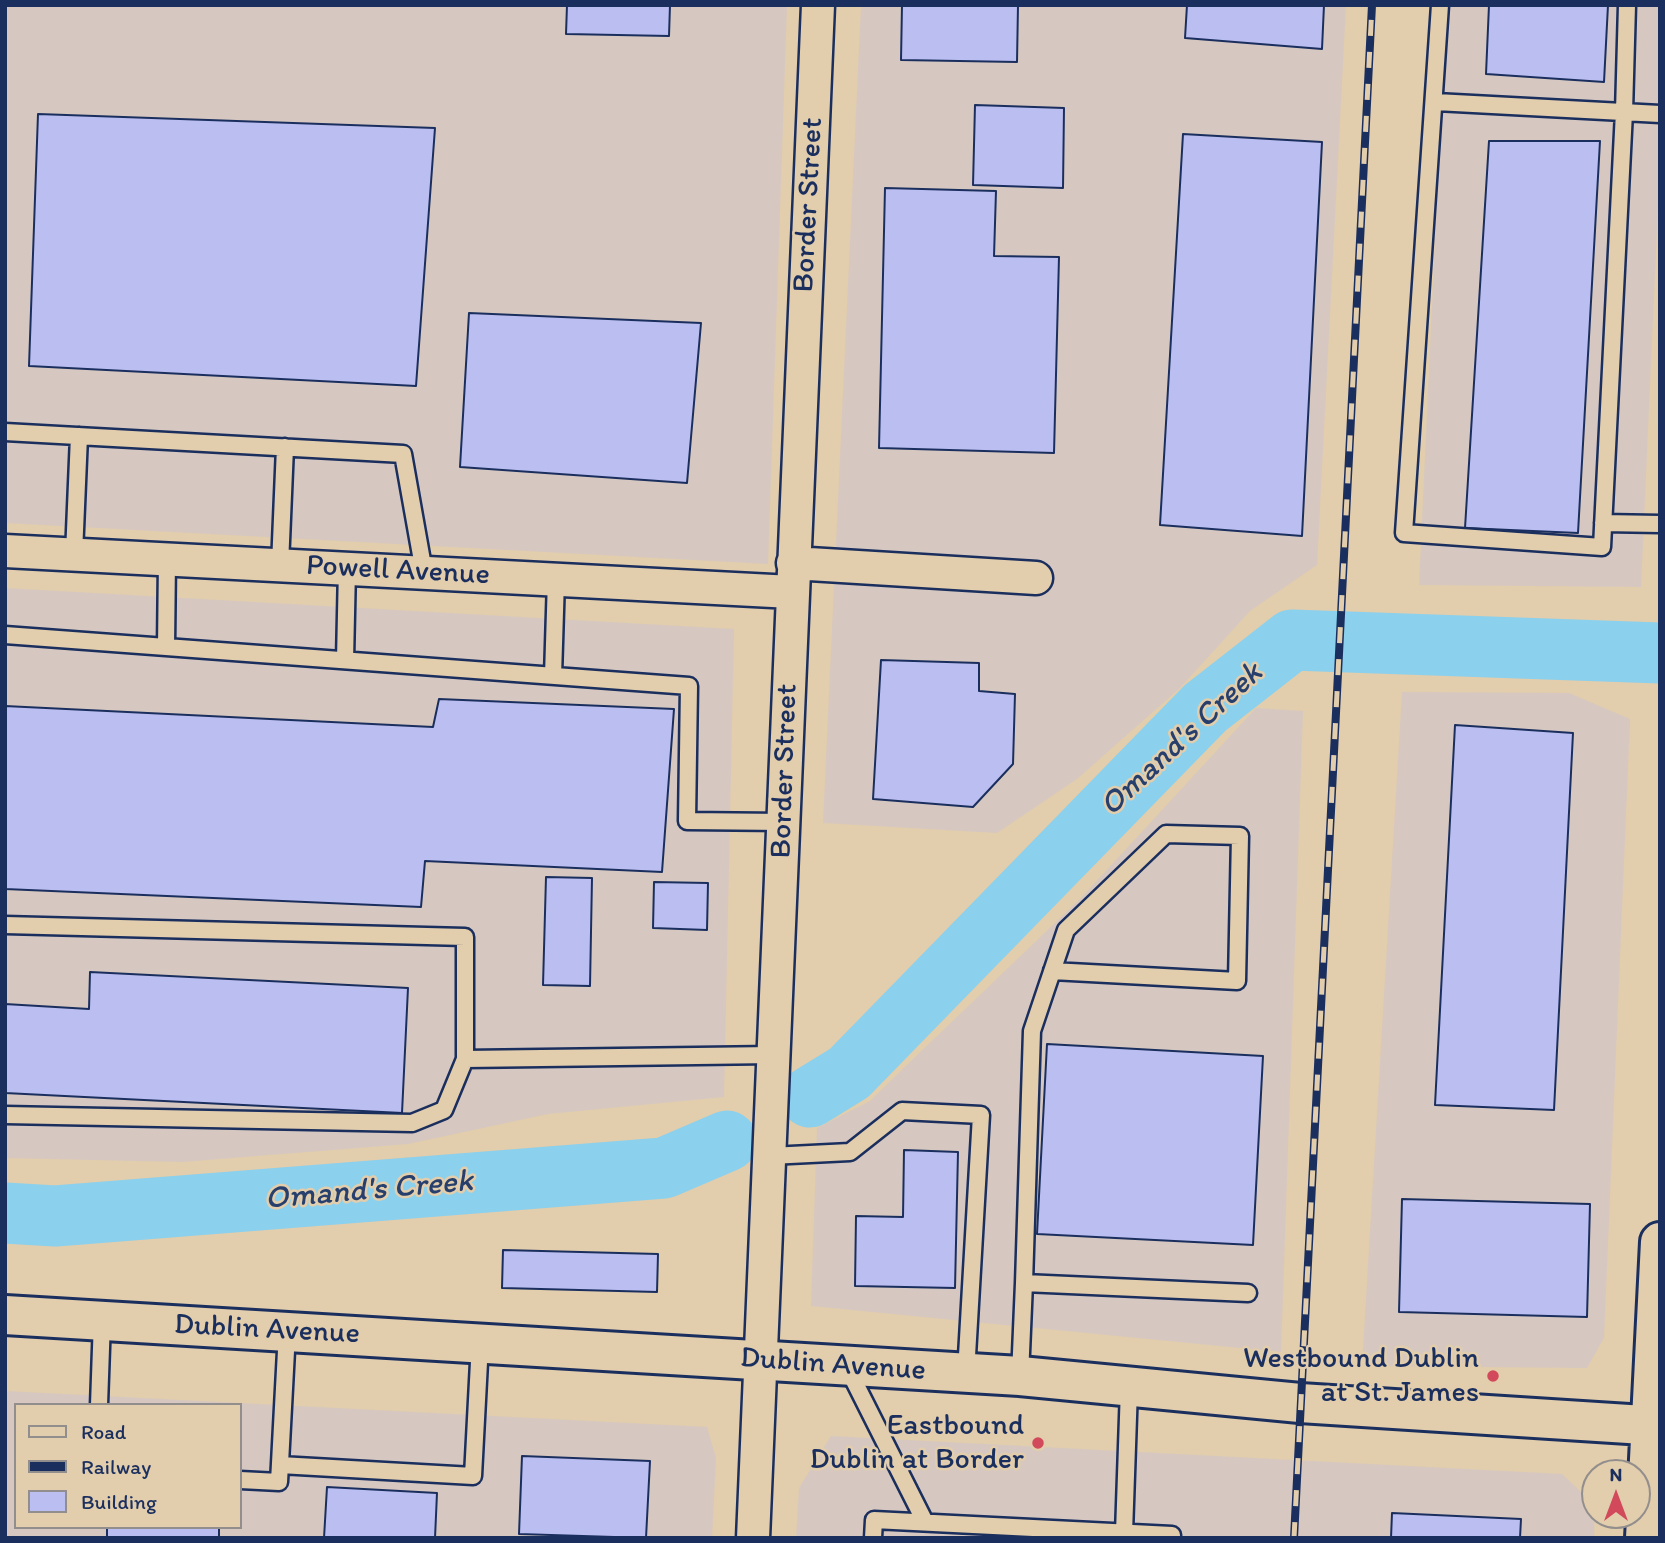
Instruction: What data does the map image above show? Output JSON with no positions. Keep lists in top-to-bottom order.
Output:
{
  "streets": {
    "main road": ["Dublin Avenue"],
    "street": ["Border Street", "Powell Avenue"]
  },
  "crossings": [
    ["Border Street", "Powell Avenue"],
    ["Border Street", "Dublin Avenue"]
  ],
  "water": ["Omand's Creek"],
  "places": ["Westbound Dublin at St. James", "Eastbound Dublin at Border"],
  "legend": ["Road", "Railway", "Building"],
  "north": "top"
}
